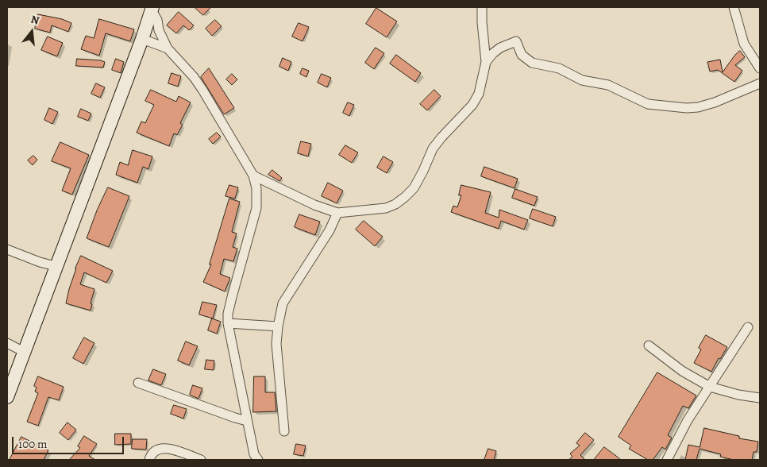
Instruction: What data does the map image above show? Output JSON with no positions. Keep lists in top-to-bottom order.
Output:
{
  "scale_bar": "100 m",
  "north": "top"
}
